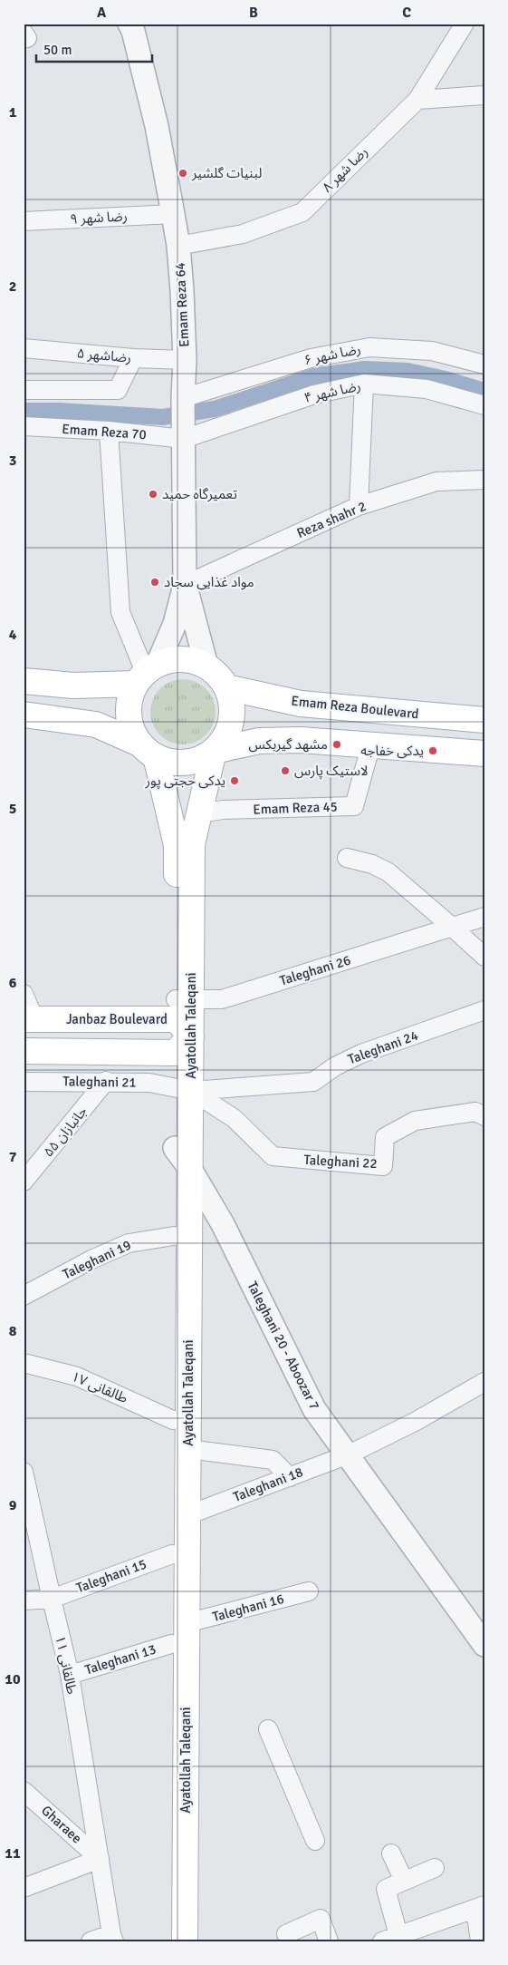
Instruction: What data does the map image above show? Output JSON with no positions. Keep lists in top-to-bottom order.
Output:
{
  "streets": {
    "main road": ["Emam Reza Boulevard", "Janbaz Boulevard", "Ayatollah Taleqani"],
    "street": [
      "رضا شهر ۸",
      "رضا شهر ۹",
      "Emam Reza 64",
      "رضا شهر ۶",
      "رضاشهر ۵",
      "رضا شهر ۴",
      "Emam Reza 70",
      "Reza shahr 2",
      "Emam Reza 45",
      "Taleghani 26",
      "Taleghani 24",
      "Taleghani 21",
      "جانبازان ۵۵",
      "Taleghani 22",
      "Taleghani 19",
      "Taleghani 20 - Aboozar 7",
      "طالقانی ۱۷",
      "Taleghani 18",
      "Taleghani 15",
      "Taleghani 16",
      "Taleghani 13",
      "طالقانی ۱۱",
      "Gharaee"
    ]
  },
  "crossings": [
    ["رضا شهر ۸", "Emam Reza 64"],
    ["رضا شهر ۹", "Emam Reza 64"],
    ["Emam Reza 64", "رضا شهر ۶"],
    ["Emam Reza 64", "رضاشهر ۵"],
    ["Emam Reza 64", "رضا شهر ۴"],
    ["Emam Reza 64", "Emam Reza 70"],
    ["Emam Reza 64", "Reza shahr 2"],
    ["رضا شهر ۴", "Emam Reza 70"],
    ["Taleghani 26", "Janbaz Boulevard"],
    ["Taleghani 26", "Ayatollah Taleqani"],
    ["Janbaz Boulevard", "Ayatollah Taleqani"],
    ["Ayatollah Taleqani", "Taleghani 24"],
    ["Ayatollah Taleqani", "Taleghani 21"],
    ["Ayatollah Taleqani", "Taleghani 22"],
    ["Ayatollah Taleqani", "Taleghani 19"],
    ["Ayatollah Taleqani", "Taleghani 20 - Aboozar 7"],
    ["Ayatollah Taleqani", "طالقانی ۱۷"],
    ["Ayatollah Taleqani", "Taleghani 18"],
    ["Ayatollah Taleqani", "Taleghani 15"],
    ["Ayatollah Taleqani", "Taleghani 16"],
    ["Ayatollah Taleqani", "Taleghani 13"],
    ["Taleghani 24", "Taleghani 21"],
    ["Taleghani 24", "Taleghani 22"],
    ["Taleghani 21", "جانبازان ۵۵"],
    ["Taleghani 21", "Taleghani 22"],
    ["Taleghani 20 - Aboozar 7", "Taleghani 18"],
    ["Taleghani 15", "طالقانی ۱۱"],
    ["Taleghani 13", "طالقانی ۱۱"],
    ["طالقانی ۱۱", "Gharaee"]
  ],
  "places": [
    "لبنیات گلشیر",
    "تعمیرگاه حمید",
    "مواد غذایی سجاد",
    "مشهد گیربکس",
    "یدکی خفاجه",
    "لاستیک پارس",
    "یدکی حجتی پور"
  ],
  "scale_bar": "50 m",
  "grid": {
    "columns": ["A", "B", "C"],
    "rows": [
      "1",
      "2",
      "3",
      "4",
      "5",
      "6",
      "7",
      "8",
      "9",
      "10",
      "11"
    ]
  }
}
